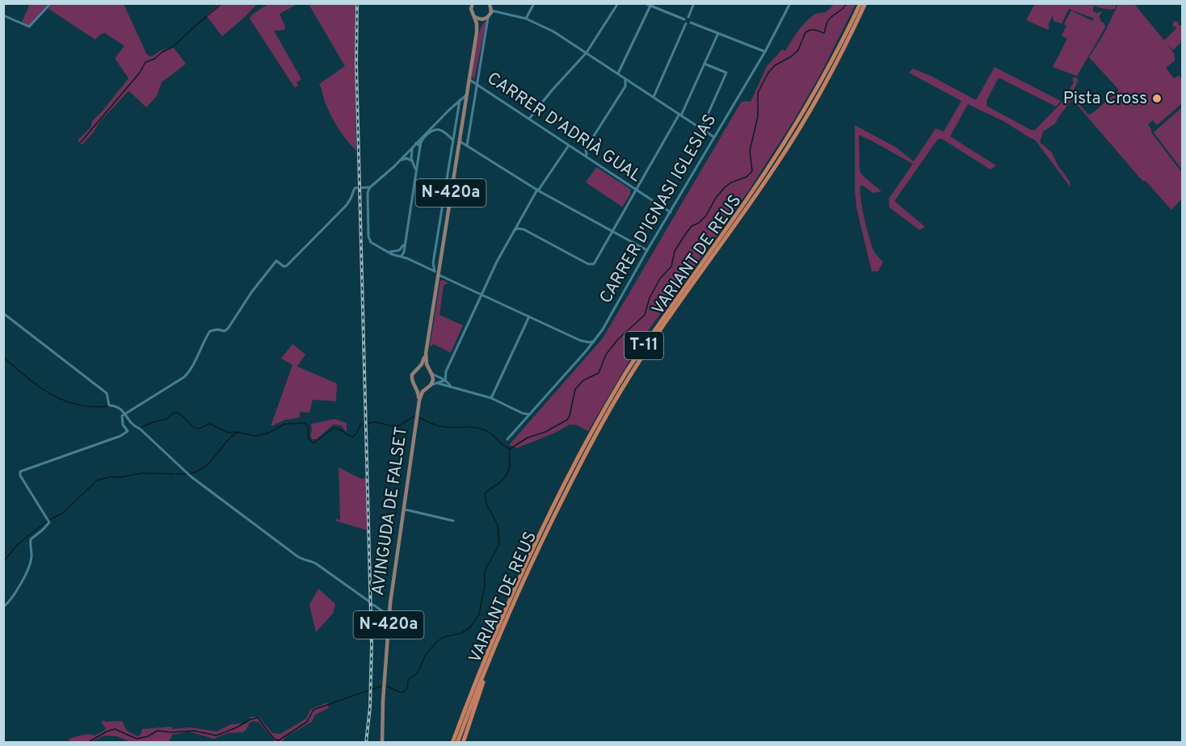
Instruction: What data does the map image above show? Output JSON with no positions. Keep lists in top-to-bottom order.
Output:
{
  "streets": {
    "highway": ["VARIANT DE REUS", "T-11"],
    "main road": ["N-420a", "AVINGUDA DE FALSET"],
    "street": ["CARRER D'ADRIÀ GUAL", "CARRER D'IGNASI IGLESIAS"]
  },
  "crossings": [
    ["CARRER D'ADRIÀ GUAL", "N-420a"],
    ["CARRER D'ADRIÀ GUAL", "CARRER D'IGNASI IGLESIAS"],
    ["N-420a", "AVINGUDA DE FALSET"],
    ["VARIANT DE REUS", "T-11"]
  ],
  "places": ["Pista Cross"]
}
